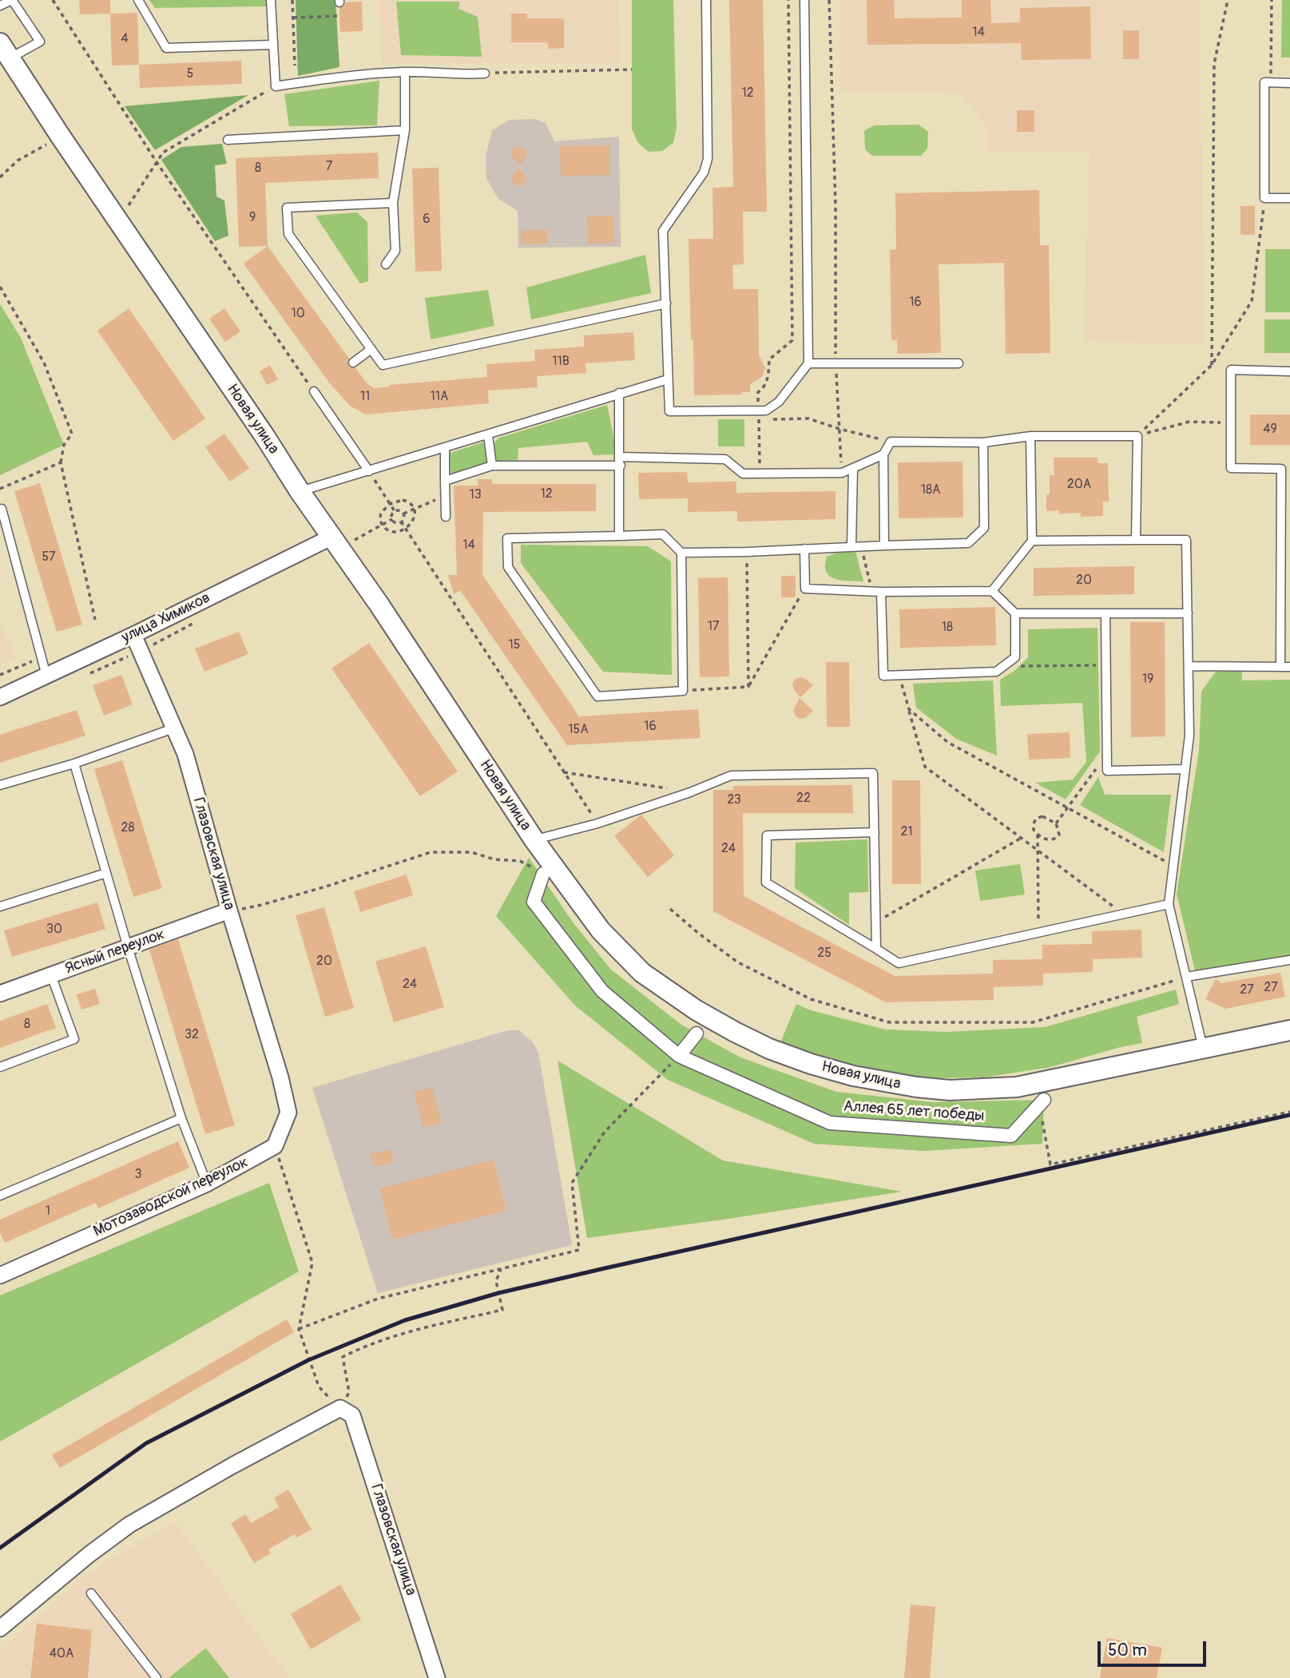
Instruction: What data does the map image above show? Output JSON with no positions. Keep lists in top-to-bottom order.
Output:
{
  "streets": {
    "street": [
      "Новая улица",
      "улица Химиков",
      "Глазовская улица",
      "Ясный переулок",
      "Аллея 65 лет победы",
      "Мотозаводской переулок"
    ]
  },
  "crossings": [
    ["Новая улица", "улица Химиков"],
    ["улица Химиков", "Глазовская улица"],
    ["Глазовская улица", "Ясный переулок"],
    ["Глазовская улица", "Мотозаводской переулок"]
  ],
  "house_numbers": [
    "14",
    "4",
    "5",
    "12",
    "7",
    "8",
    "9",
    "6",
    "16",
    "10",
    "11В",
    "11",
    "11А",
    "49",
    "20А",
    "18А",
    "12",
    "13",
    "14",
    "57",
    "20",
    "17",
    "18",
    "15",
    "19",
    "16",
    "15А",
    "22",
    "23",
    "28",
    "21",
    "24",
    "30",
    "25",
    "20",
    "24",
    "27",
    "27",
    "8",
    "32",
    "3",
    "1",
    "40А"
  ],
  "scale_bar": "50 m"
}
